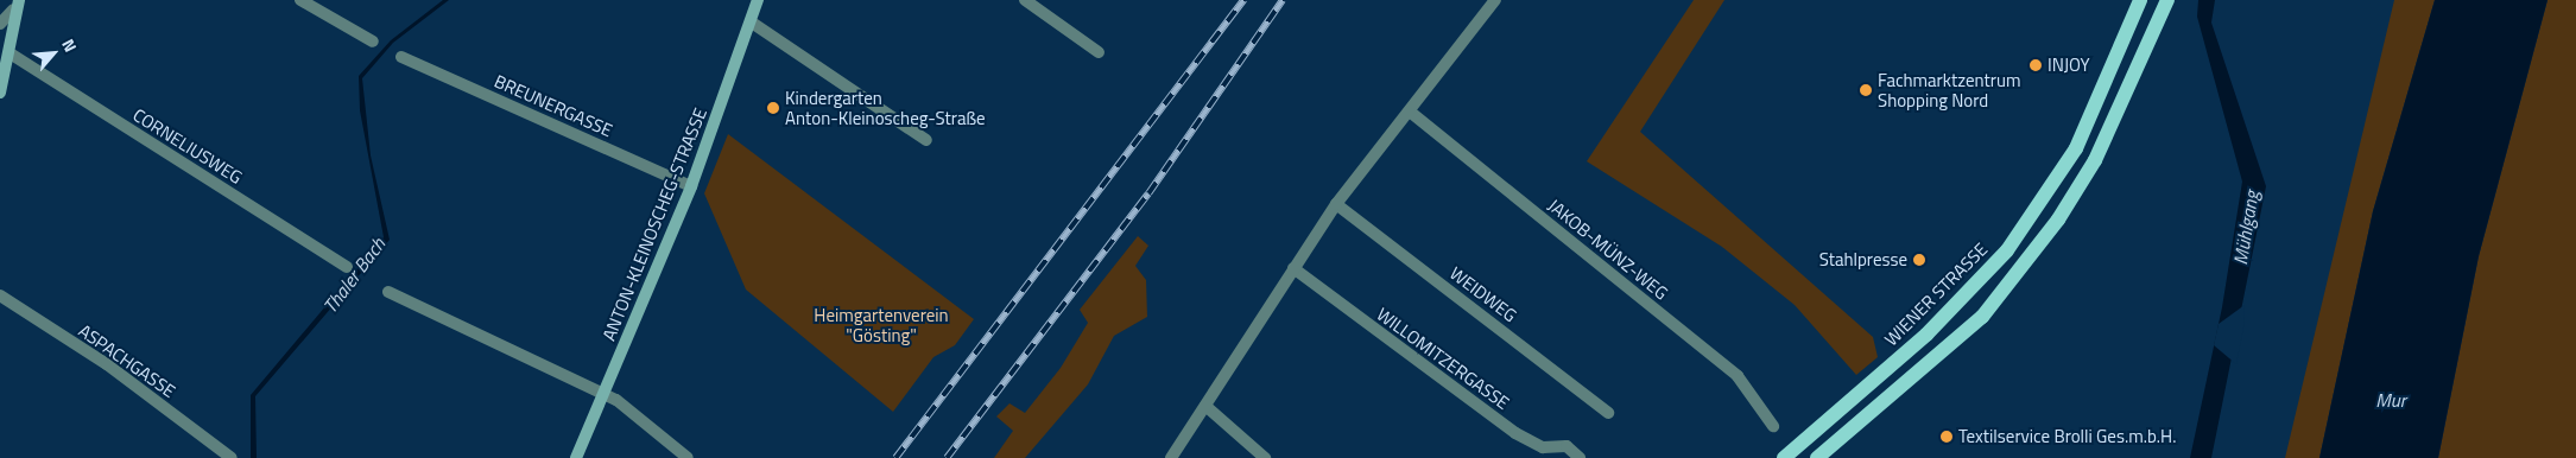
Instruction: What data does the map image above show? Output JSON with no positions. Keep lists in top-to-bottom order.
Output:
{
  "streets": {
    "main road": ["ANTON-KLEINOSCHEG-STRASSE", "WIENER STRASSE"],
    "street": [
      "BREUNERGASSE",
      "CORNELIUSWEG",
      "JAKOB-MÜNZ-WEG",
      "WEIDWEG",
      "WILLOMITZERGASSE",
      "ASPACHGASSE"
    ]
  },
  "crossings": [
    ["BREUNERGASSE", "ANTON-KLEINOSCHEG-STRASSE"]
  ],
  "water": ["Mühlgang", "Thaler Bach", "Mur"],
  "parks": ["Heimgartenverein \"Gösting\""],
  "places": [
    "INJOY",
    "Fachmarktzentrum Shopping Nord",
    "Kindergarten Anton-Kleinoscheg-Straße",
    "Stahlpresse",
    "Textilservice Brolli Ges.m.b.H."
  ],
  "north": "top right"
}
